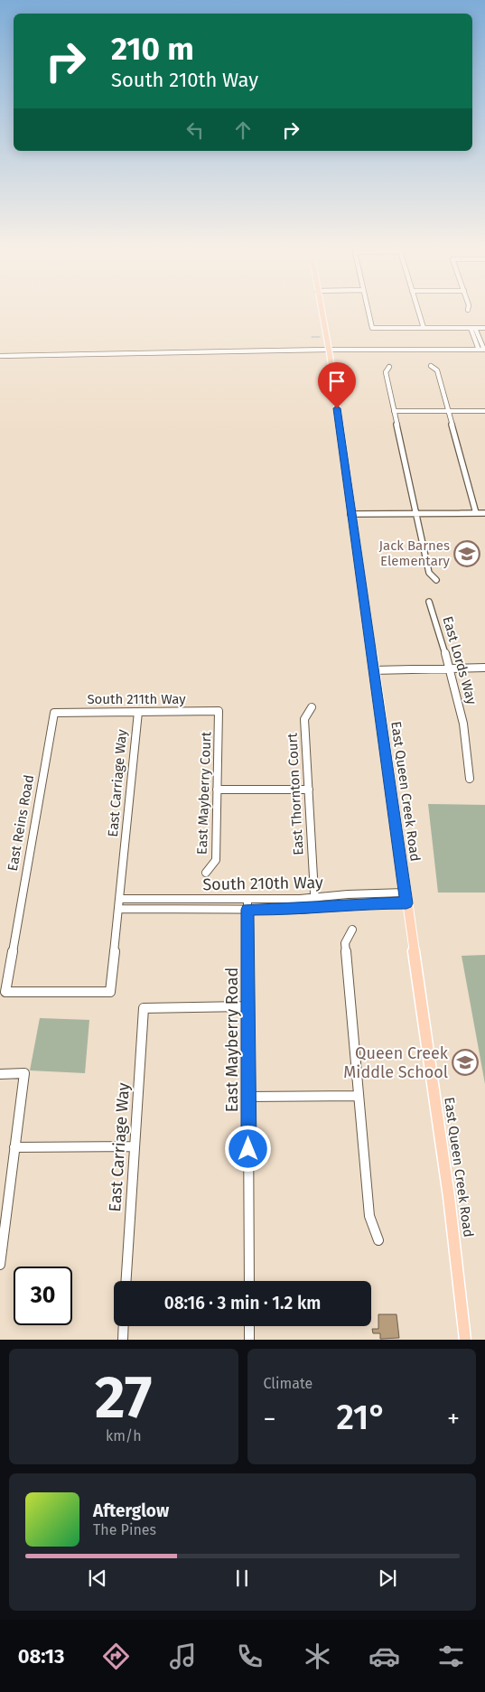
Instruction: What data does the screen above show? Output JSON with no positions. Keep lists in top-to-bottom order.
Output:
{
  "streets": {
    "main road": ["East Queen Creek Road"],
    "street": [
      "East Lords Way",
      "South 211th Way",
      "East Carriage Way",
      "East Mayberry Court",
      "East Thornton Court",
      "East Reins Road",
      "South 210th Way",
      "East Mayberry Road"
    ]
  },
  "crossings": [
    ["South 211th Way", "East Carriage Way"],
    ["South 211th Way", "East Mayberry Court"],
    ["South 211th Way", "East Reins Road"],
    ["East Carriage Way", "East Reins Road"],
    ["East Carriage Way", "South 210th Way"],
    ["East Carriage Way", "East Mayberry Road"],
    ["East Queen Creek Road", "South 210th Way"],
    ["East Thornton Court", "South 210th Way"],
    ["South 210th Way", "East Mayberry Road"]
  ],
  "places": {
    "school or university": ["Jack Barnes Elementary", "Queen Creek Middle School"]
  },
  "page": {
    "turn": ["210 m", "South 210th Way"],
    "limit": "30",
    "trip": "08:16 · 3 min · 1.2 km",
    "tile": [
      ["27", "km/h"],
      "Climate"
    ],
    "heat": ["−", "21°", "+"],
    "song": ["Afterglow", "The Pines"],
    "tabs": "08:13"
  }
}
